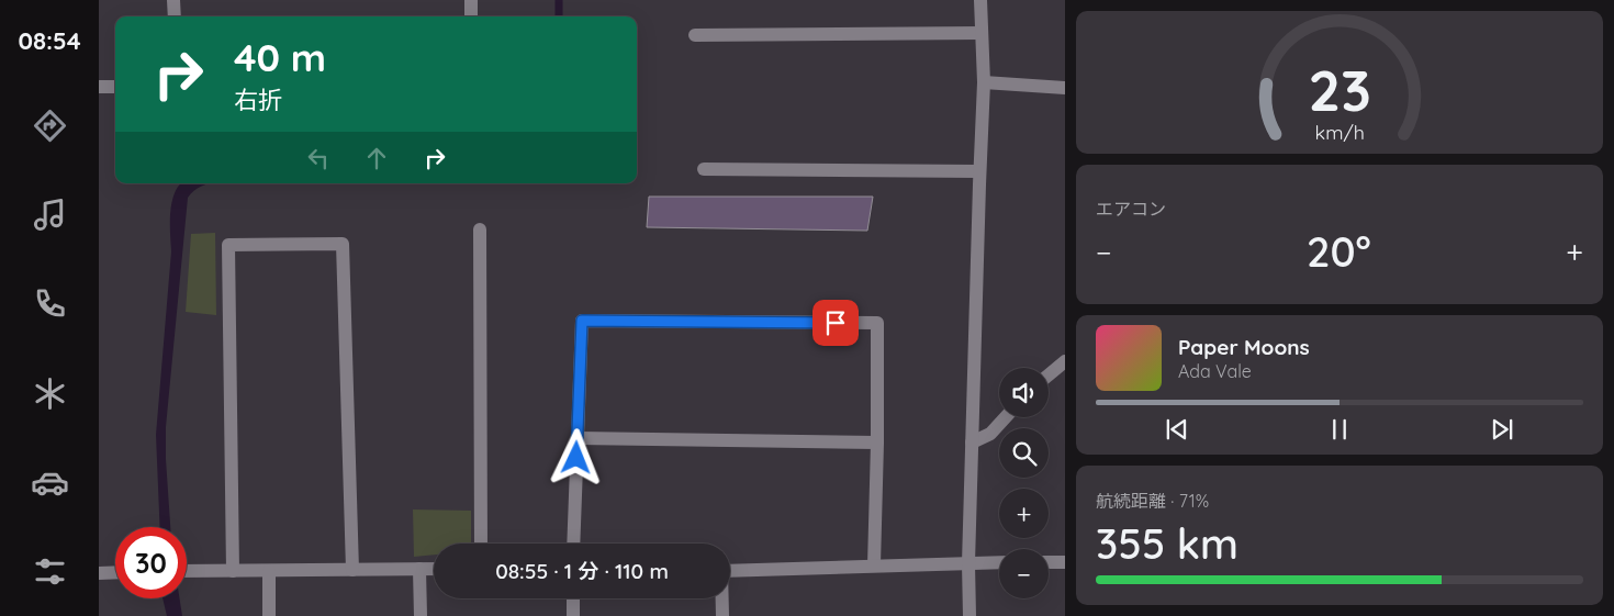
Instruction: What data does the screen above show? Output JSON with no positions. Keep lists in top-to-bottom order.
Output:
{
  "page": {
    "tabs": "08:54",
    "turn": ["40 m", "右折"],
    "tile": [
      "エアコン",
      ["航続距離 · 71%", "355 km"]
    ],
    "heat": ["−", "20°", "+"],
    "song": ["Paper Moons", "Ada Vale"],
    "map_buttons": ["+", "−"],
    "limit": "30",
    "trip": "08:55 · 1 分 · 110 m",
    "gauge": ["23", "km/h"]
  }
}
